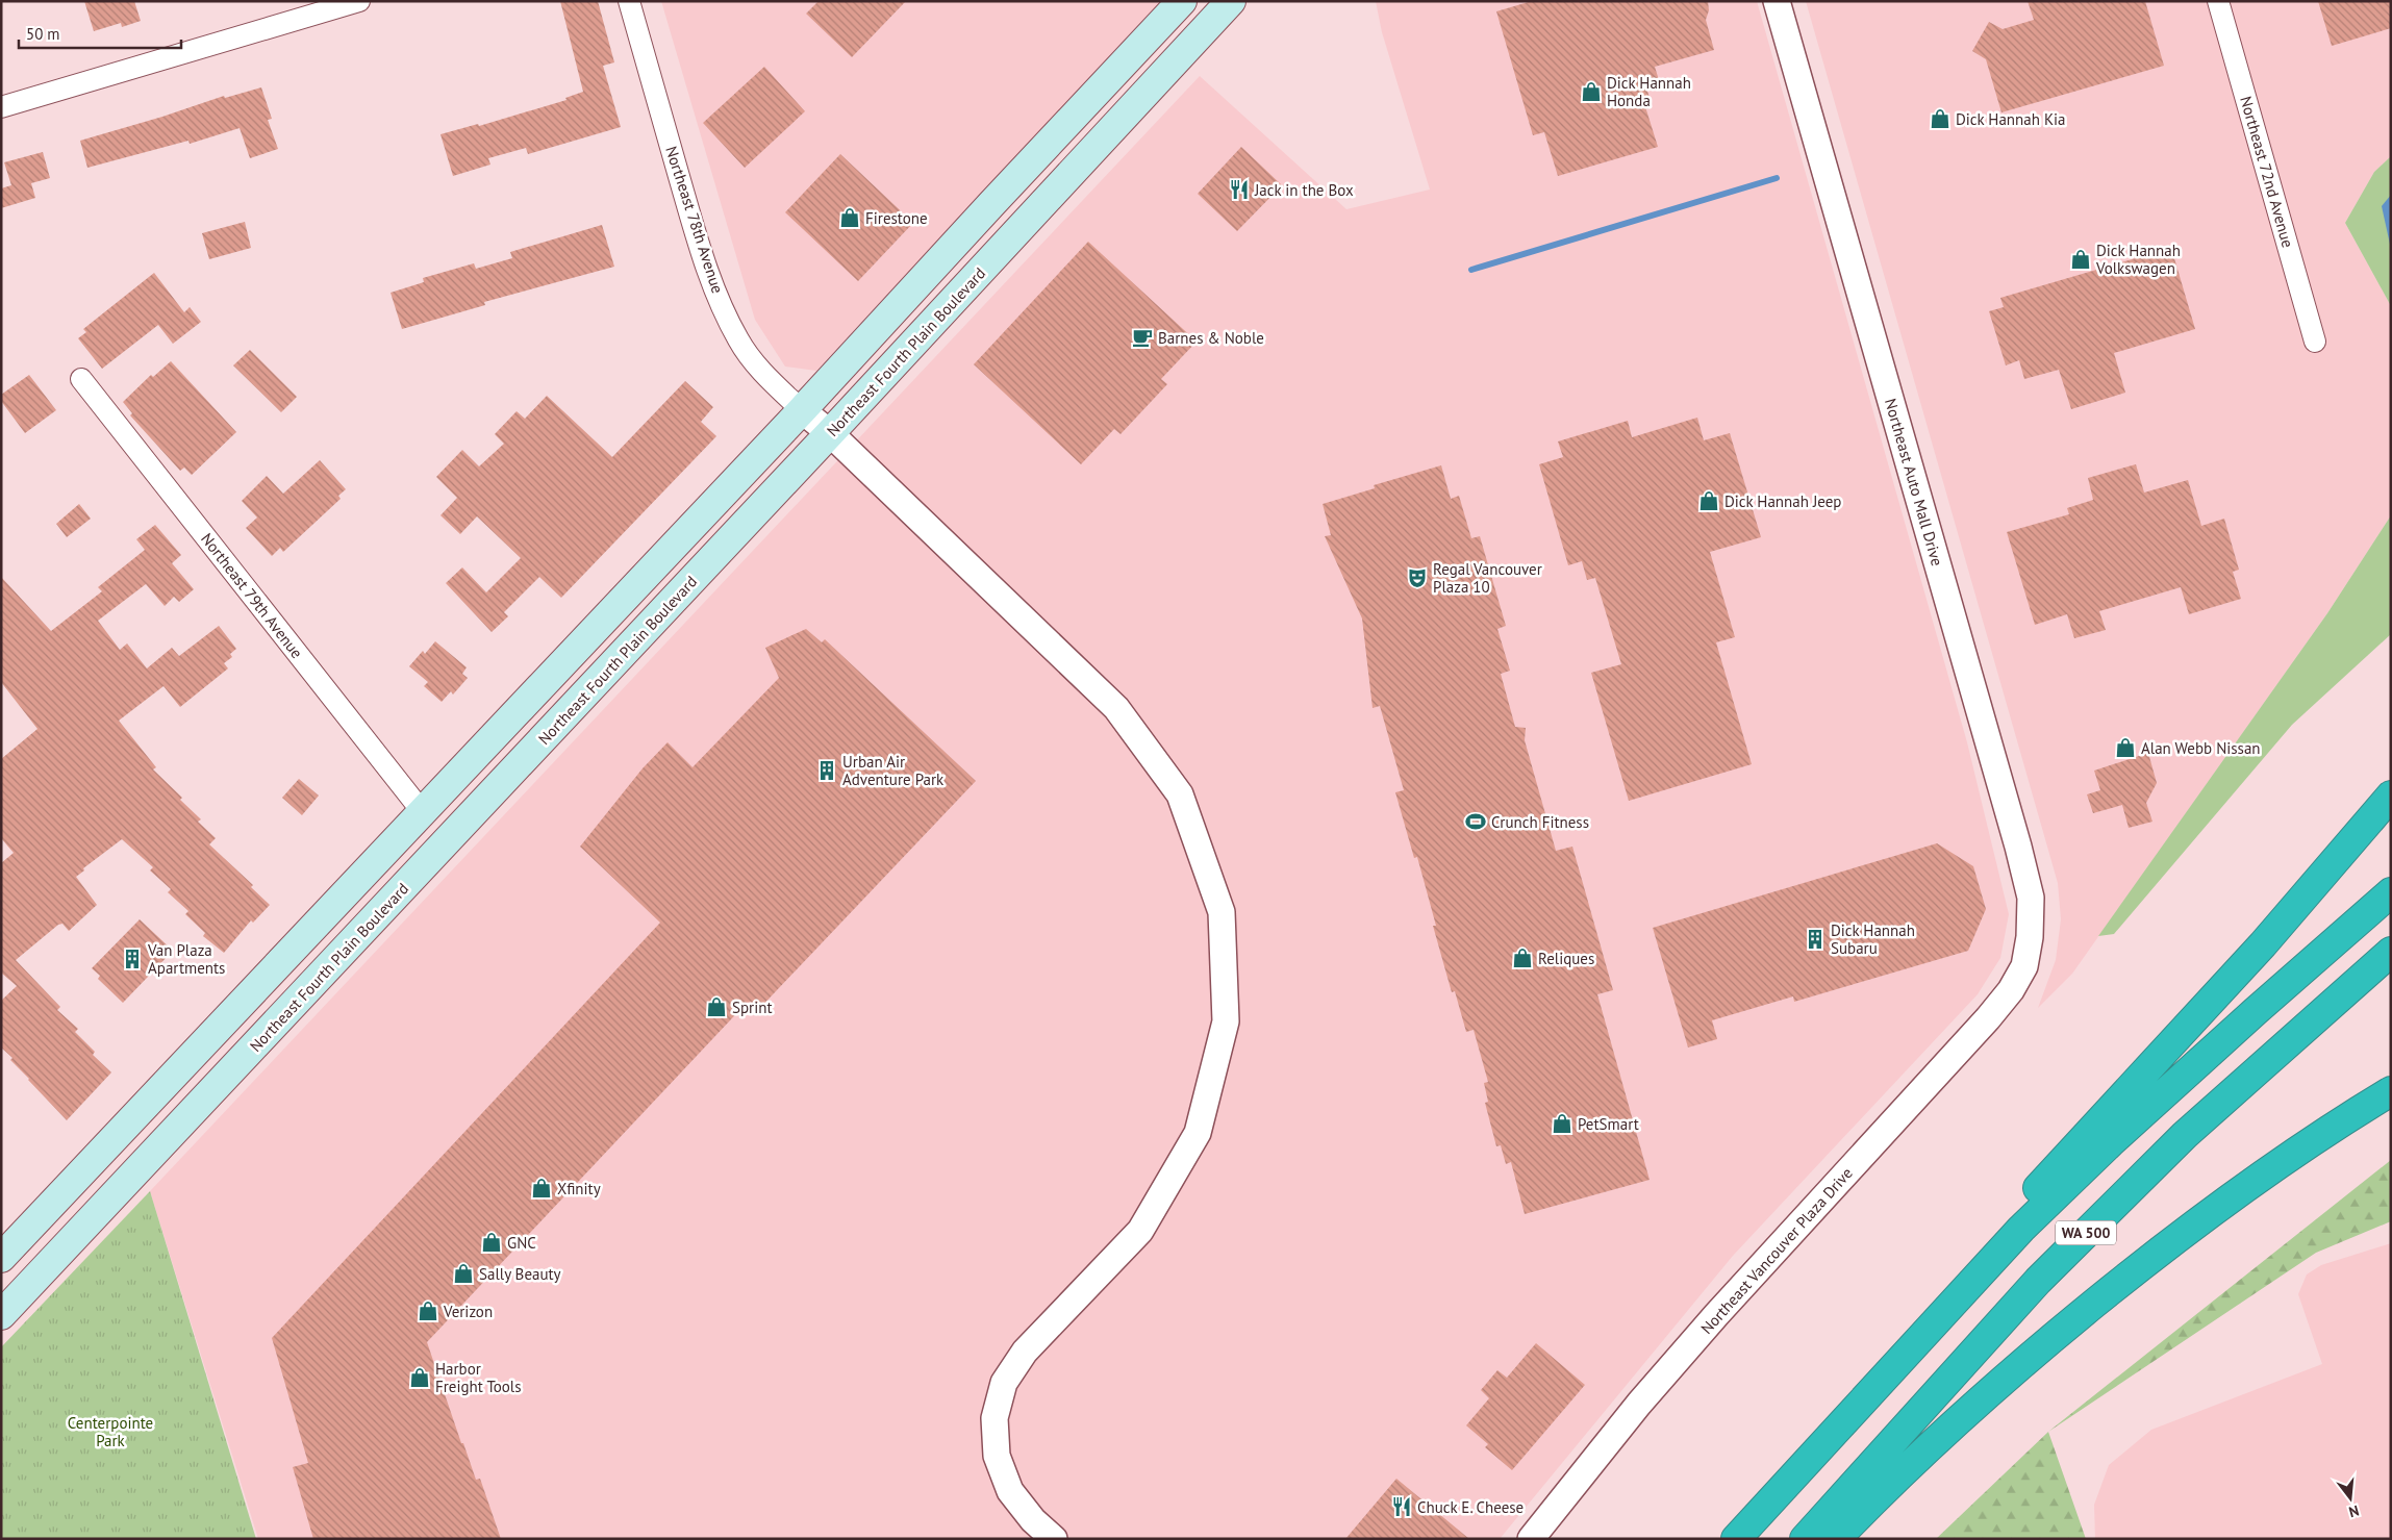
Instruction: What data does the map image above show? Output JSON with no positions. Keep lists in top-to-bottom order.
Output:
{
  "streets": {
    "highway": ["WA 500"],
    "main road": ["Northeast Fourth Plain Boulevard"],
    "street": [
      "Northeast 72nd Avenue",
      "Northeast 78th Avenue",
      "Northeast Auto Mall Drive",
      "Northeast 79th Avenue",
      "Northeast Vancouver Plaza Drive"
    ]
  },
  "crossings": [
    ["Northeast 78th Avenue", "Northeast Fourth Plain Boulevard"],
    ["Northeast Auto Mall Drive", "Northeast Vancouver Plaza Drive"]
  ],
  "parks": ["Centerpointe Park"],
  "places": {
    "shop": [
      "Dick Hannah Honda",
      "Dick Hannah Kia",
      "Firestone",
      "Dick Hannah Volkswagen",
      "Dick Hannah Jeep",
      "Alan Webb Nissan",
      "Reliques",
      "Sprint",
      "PetSmart",
      "Xfinity",
      "GNC",
      "Sally Beauty",
      "Verizon",
      "Harbor Freight Tools"
    ],
    "restaurant": ["Jack in the Box", "Chuck E. Cheese"],
    "cafe": ["Barnes & Noble"],
    "theatre": ["Regal Vancouver Plaza 10"],
    "building": ["Urban Air Adventure Park", "Dick Hannah Subaru", "Van Plaza Apartments"],
    "sports": ["Crunch Fitness"]
  },
  "scale_bar": "50 m",
  "north": "bottom"
}
